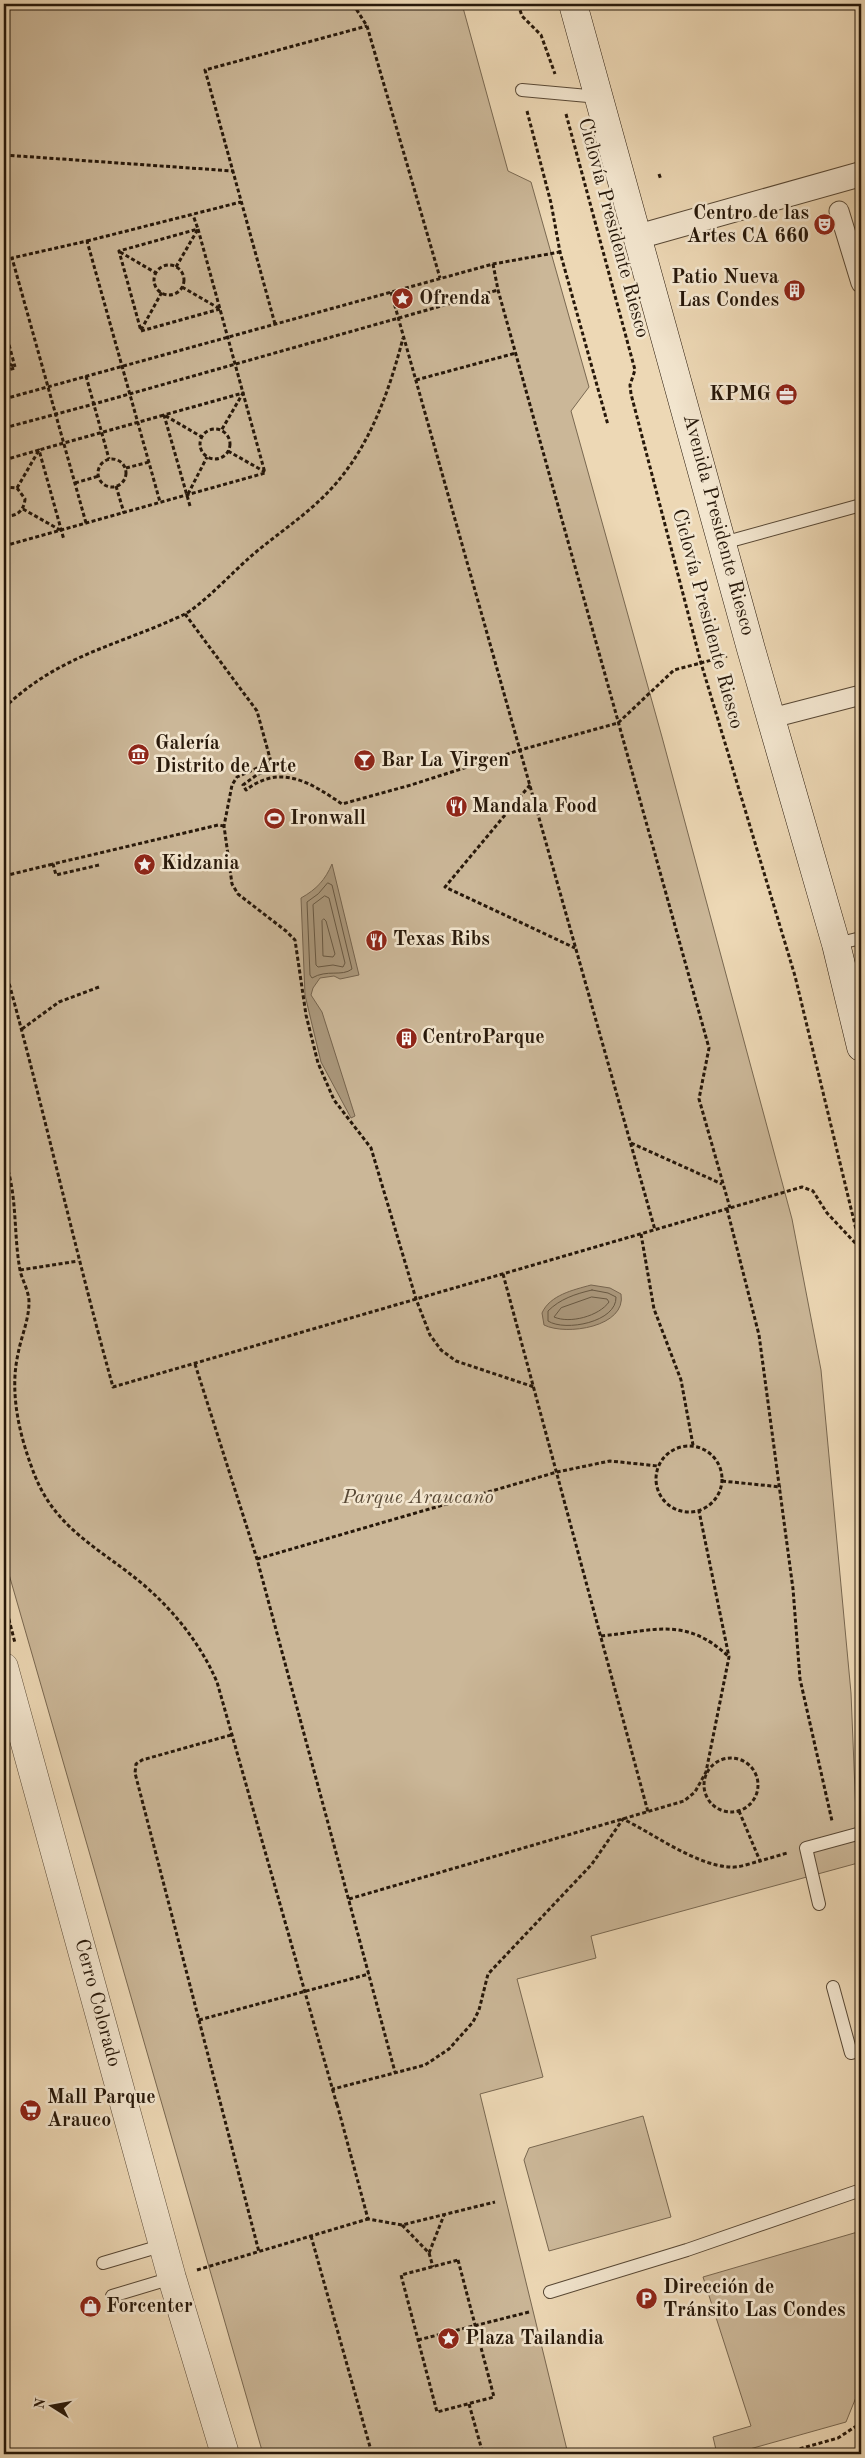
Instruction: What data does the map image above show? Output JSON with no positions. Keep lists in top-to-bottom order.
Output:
{
  "streets": {
    "main road": ["Avenida Presidente Riesco", "Cerro Colorado"],
    "path": ["Ciclovía Presidente Riesco"]
  },
  "parks": ["Parque Araucano"],
  "places": {
    "theatre": ["Centro de las Artes CA 660"],
    "building": ["Patio Nueva Las Condes", "CentroParque"],
    "place": ["Ofrenda", "Kidzania", "Plaza Tailandia"],
    "office": ["KPMG"],
    "museum": ["Galería Distrito de Arte"],
    "bar": ["Bar La Virgen"],
    "restaurant": ["Mandala Food", "Texas Ribs"],
    "sports": ["Ironwall"],
    "supermarket": ["Mall Parque Arauco"],
    "parking": ["Dirección de Tránsito Las Condes"],
    "shop": ["Forcenter"]
  },
  "north": "left"
}
